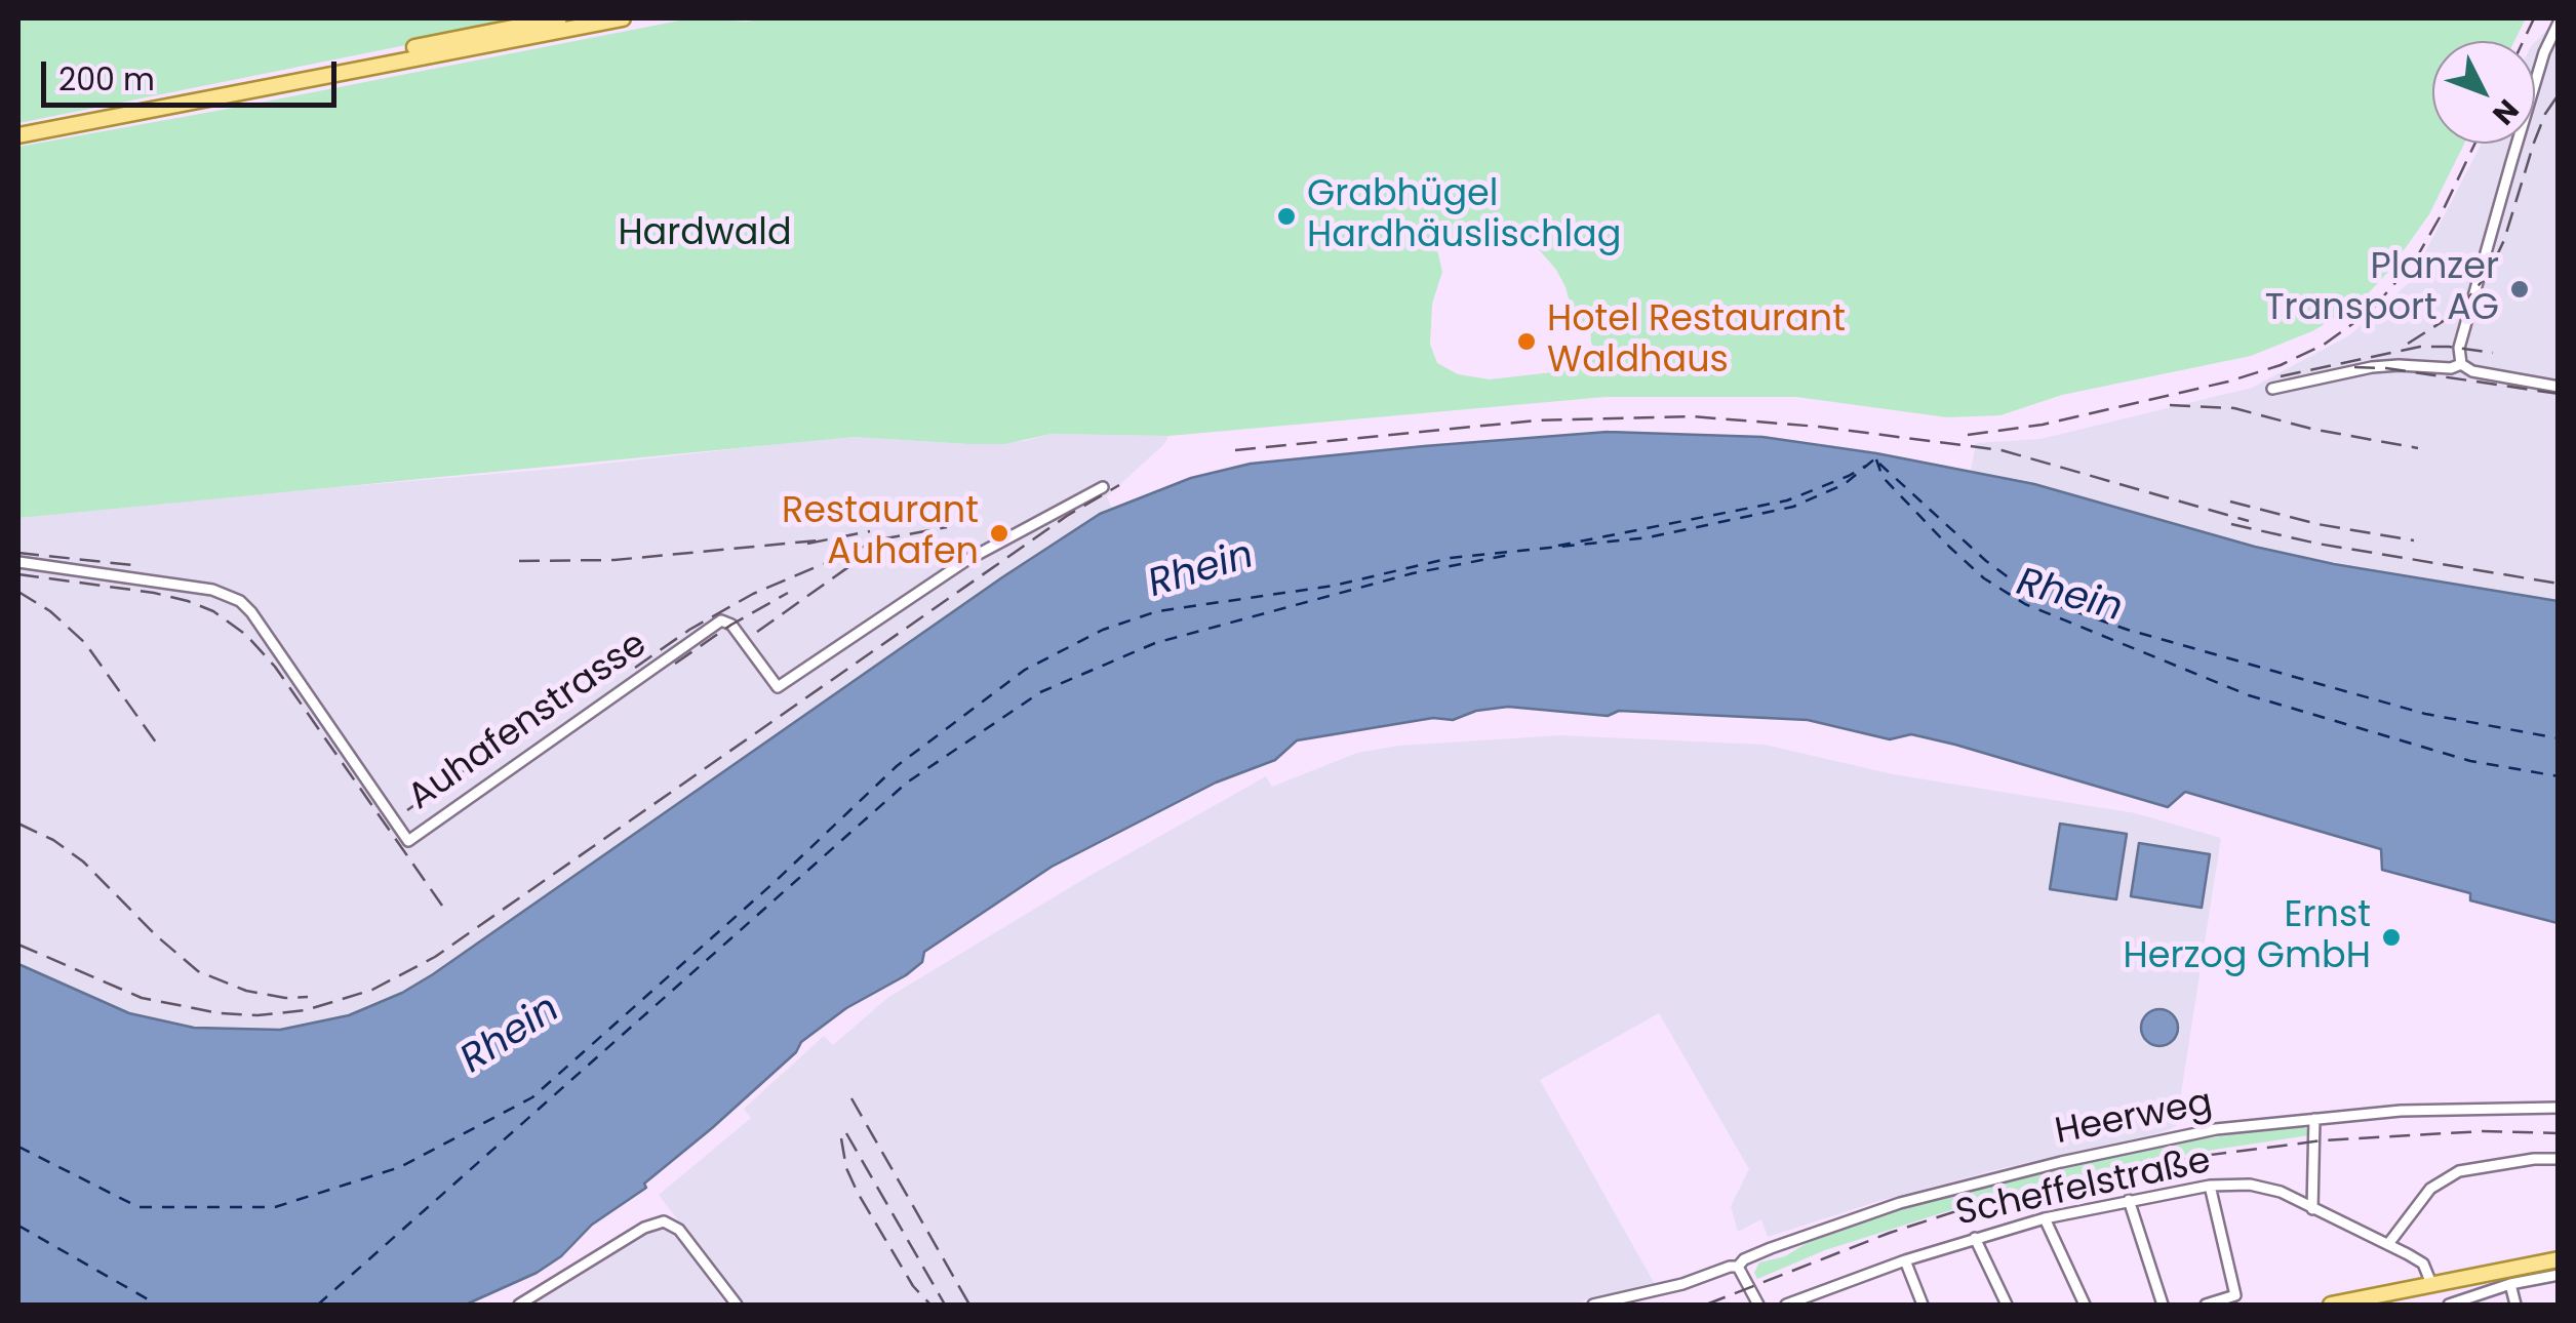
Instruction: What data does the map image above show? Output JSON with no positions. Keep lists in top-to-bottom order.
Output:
{
  "streets": {
    "street": ["Auhafenstrasse", "Heerweg", "Scheffelstraße"]
  },
  "water": ["Rhein"],
  "parks": ["Hardwald"],
  "places": [
    "Grabhügel Hardhäuslischlag",
    "Planzer Transport AG",
    "Hotel Restaurant Waldhaus",
    "Restaurant Auhafen",
    "Ernst Herzog GmbH"
  ],
  "scale_bar": "200 m",
  "north": "bottom right"
}
